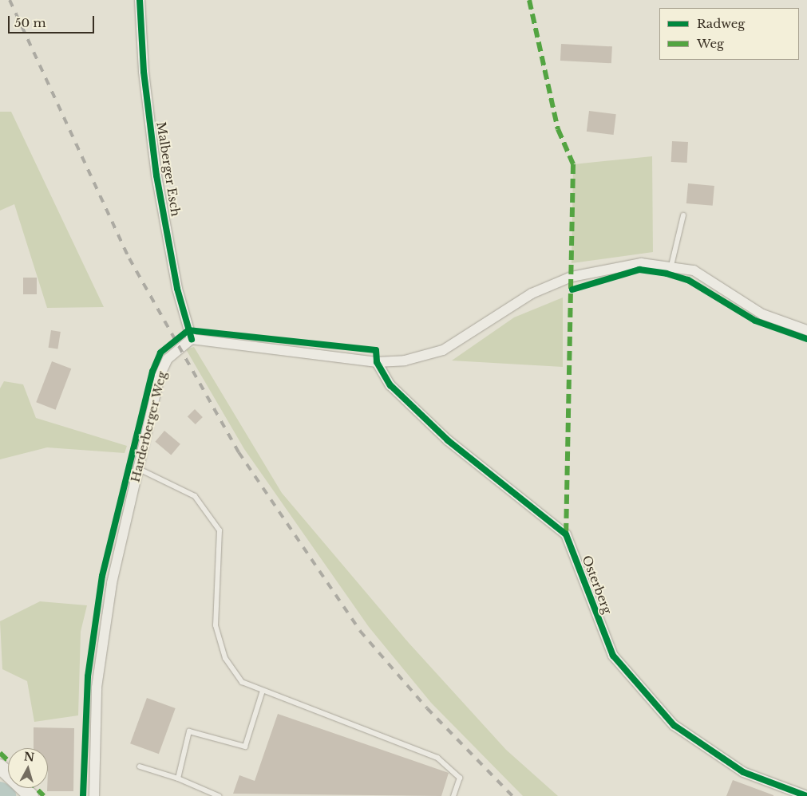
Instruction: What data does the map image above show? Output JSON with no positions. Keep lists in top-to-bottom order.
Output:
{
  "streets": {
    "street": ["Malberger Esch", "Harderberger Weg", "Osterberg"]
  },
  "crossings": [
    ["Malberger Esch", "Harderberger Weg"]
  ],
  "legend": ["Radweg", "Weg"],
  "scale_bar": "50 m",
  "north": "top"
}
